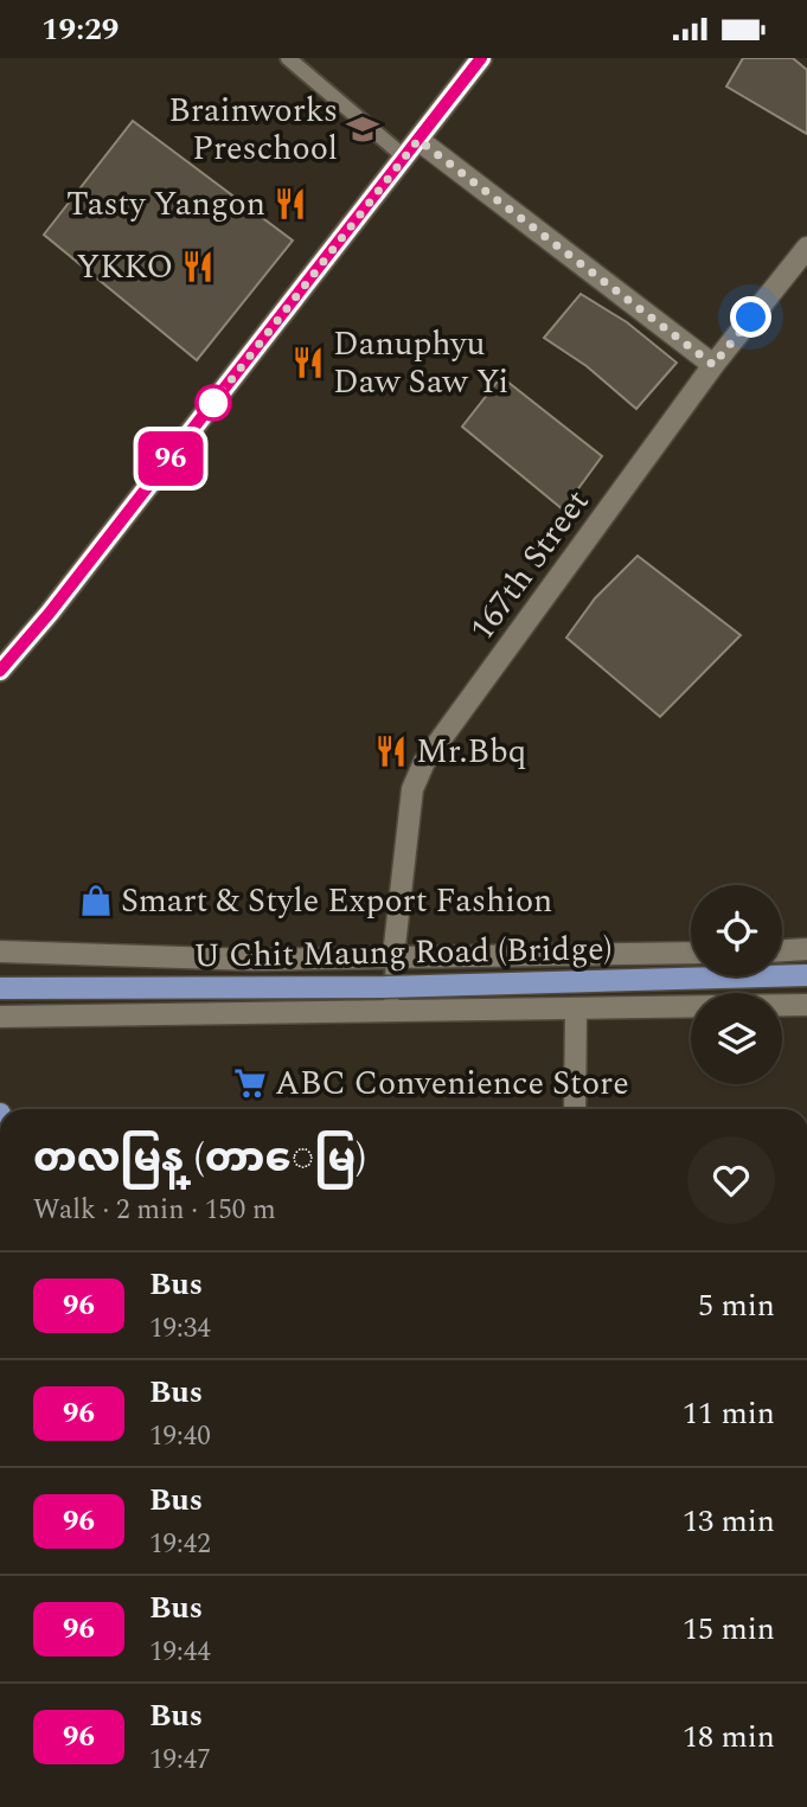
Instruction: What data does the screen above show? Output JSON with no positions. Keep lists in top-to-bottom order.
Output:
{
  "streets": {
    "main road": ["U Chit Maung Road (Bridge)"],
    "street": ["167th Street"]
  },
  "places": {
    "school or university": ["Brainworks Preschool"],
    "restaurant": [
      "Tasty Yangon",
      "YKKO",
      "Danuphyu Daw Saw Yi",
      "Mr.Bbq"
    ],
    "shop": ["Smart & Style Export Fashion"],
    "supermarket": ["ABC Convenience Store"]
  },
  "lines": ["bus line 96"],
  "page": {
    "status": "19:29",
    "on_map": "96",
    "heading": ["တလမြန္ (တာေမြ)", "Walk · 2 min · 150 m"],
    "list": [
      {
        "mark": "96",
        "name": "Bus",
        "note": "19:34",
        "value": "5 min"
      },
      {
        "mark": "96",
        "name": "Bus",
        "note": "19:40",
        "value": "11 min"
      },
      {
        "mark": "96",
        "name": "Bus",
        "note": "19:42",
        "value": "13 min"
      },
      {
        "mark": "96",
        "name": "Bus",
        "note": "19:44",
        "value": "15 min"
      },
      {
        "mark": "96",
        "name": "Bus",
        "note": "19:47",
        "value": "18 min"
      }
    ]
  }
}
